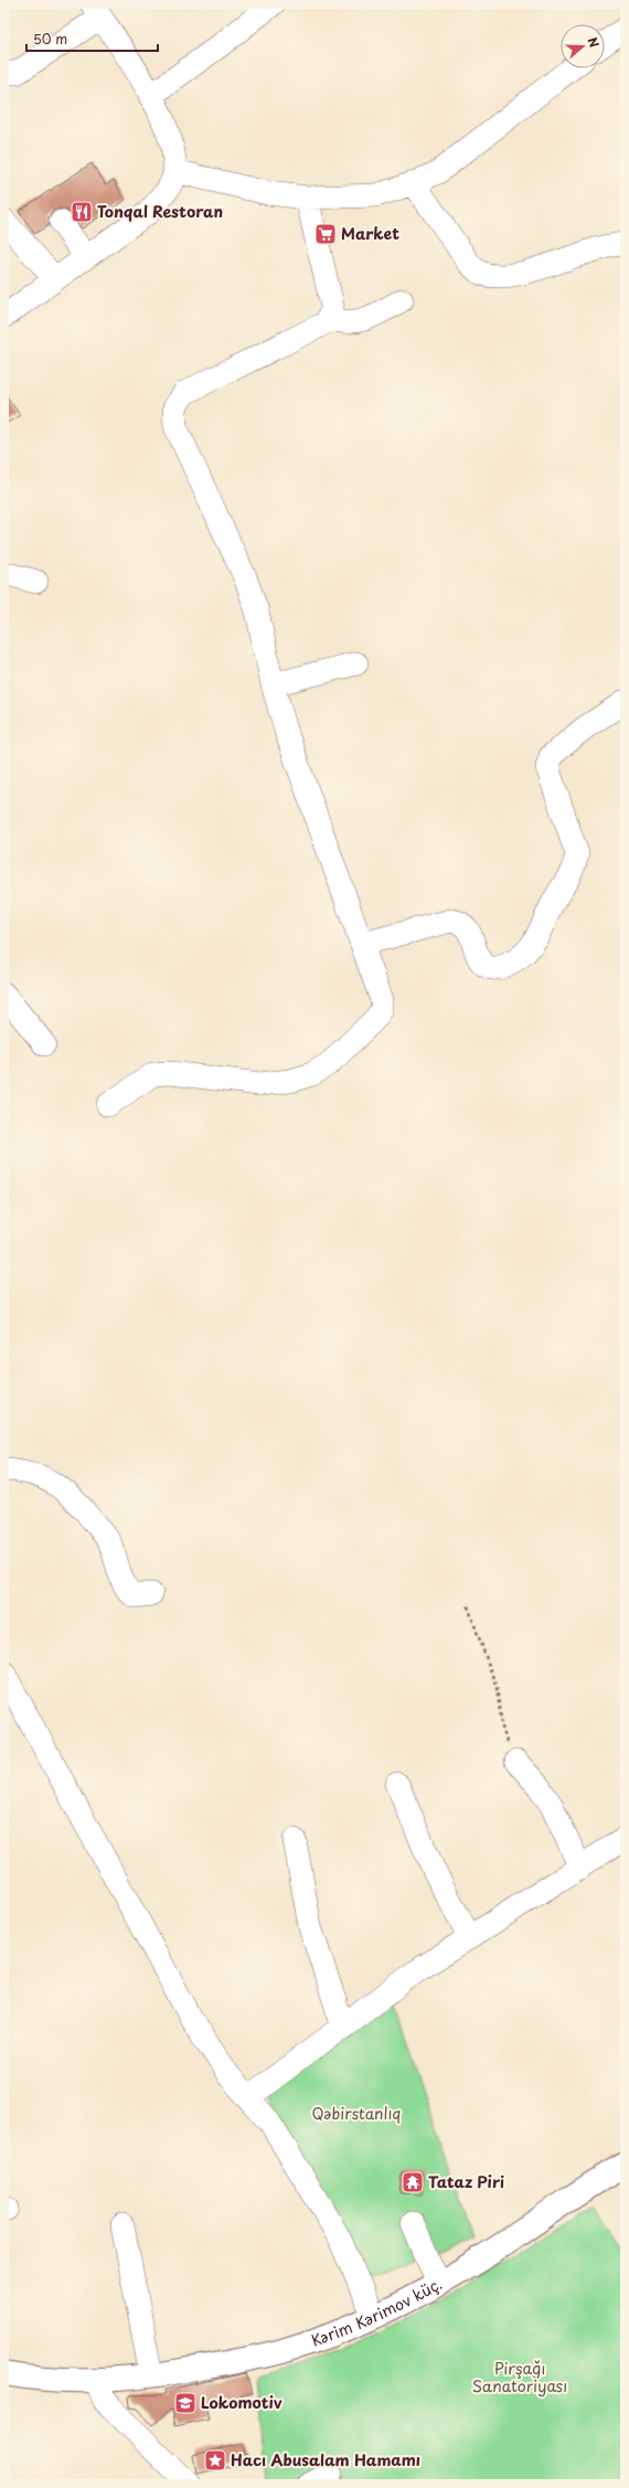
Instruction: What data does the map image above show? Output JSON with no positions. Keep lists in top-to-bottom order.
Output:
{
  "streets": {
    "main road": ["Kərim Kərimov küç."]
  },
  "parks": ["Qəbirstanlıq", "Pirşağı Sanatoriyası"],
  "places": {
    "restaurant": ["Tonqal Restoran"],
    "supermarket": ["Market"],
    "temple": ["Tataz Piri"],
    "school or university": ["Lokomotiv"],
    "place": ["Hacı Abusalam Hamamı"]
  },
  "scale_bar": "50 m",
  "north": "right"
}
